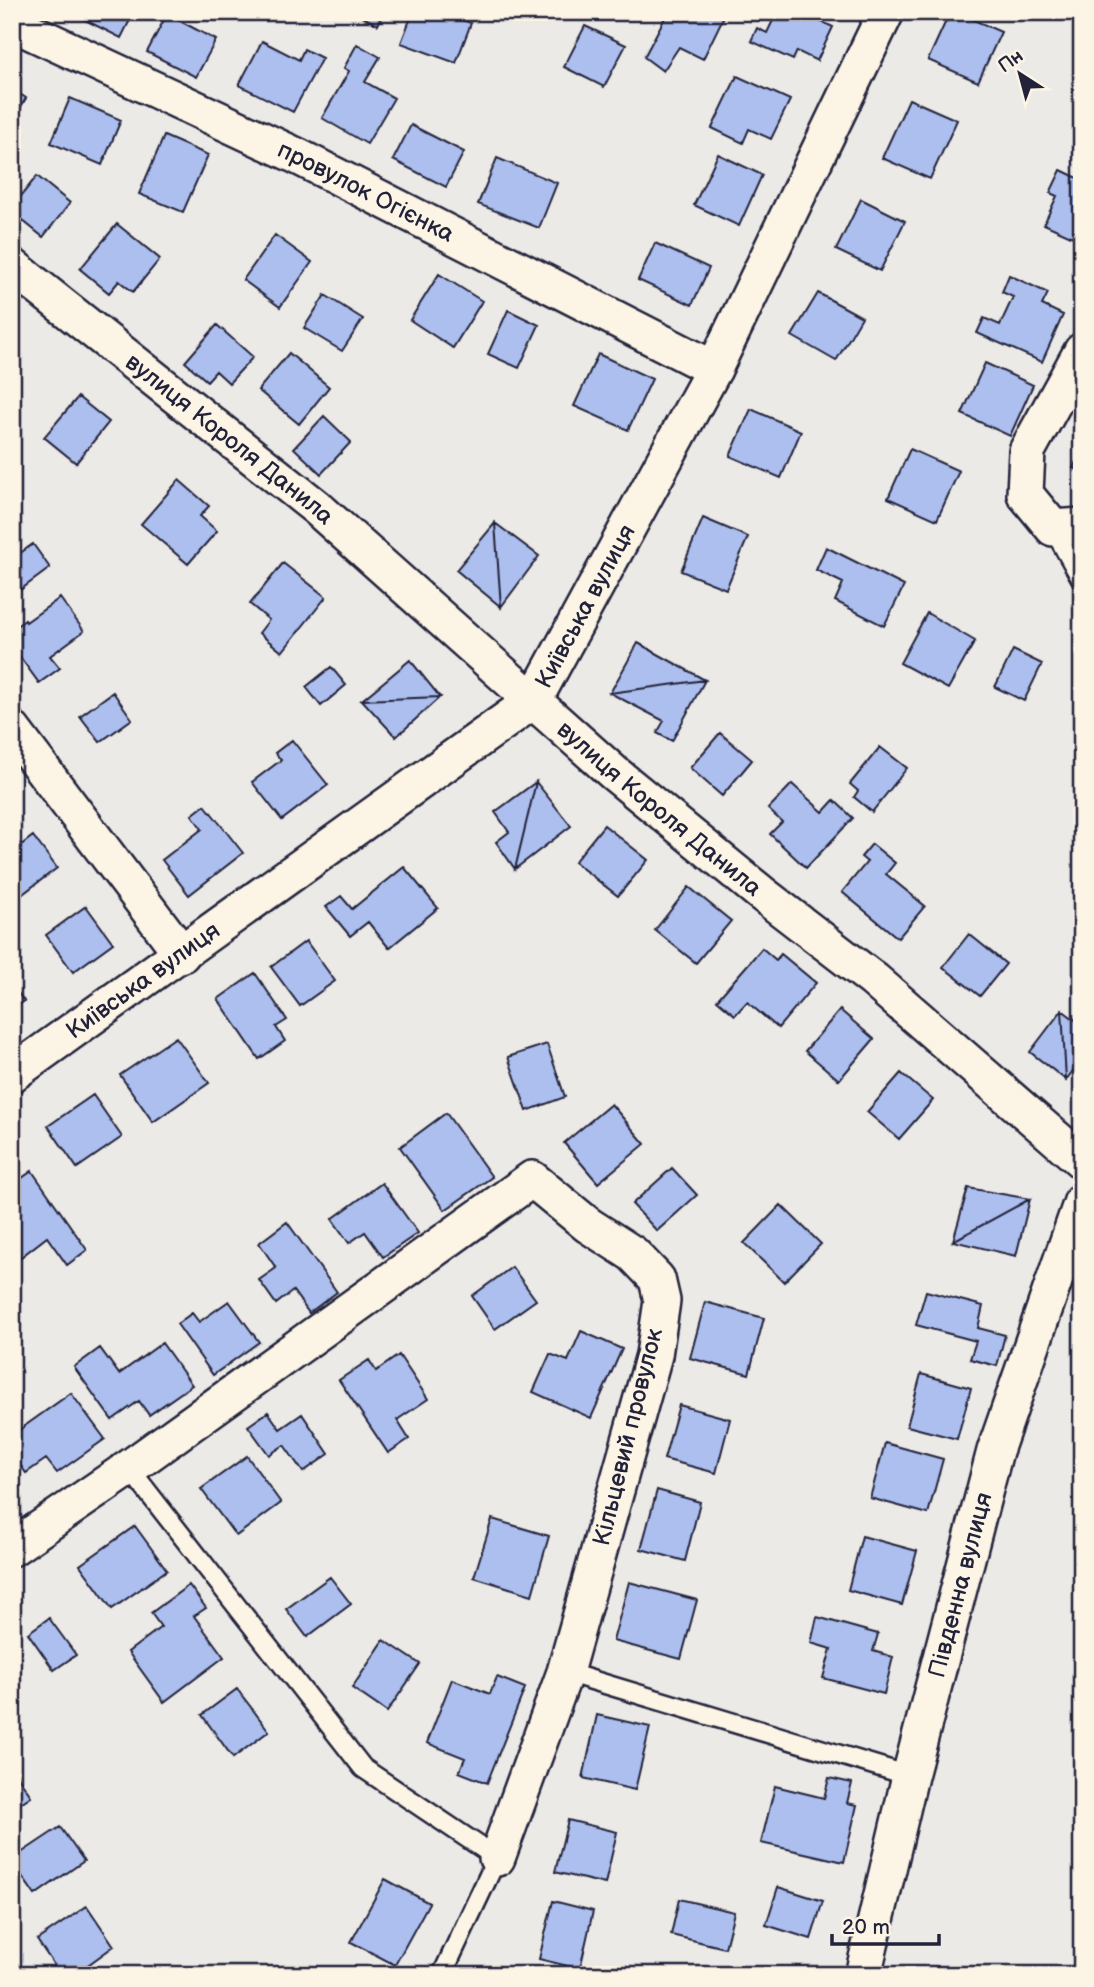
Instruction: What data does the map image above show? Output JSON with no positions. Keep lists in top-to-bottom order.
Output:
{
  "streets": {
    "street": [
      "провулок Огієнка",
      "вулиця Короля Данила",
      "Київська вулиця",
      "Кільцевий провулок",
      "Південна вулиця"
    ]
  },
  "crossings": [
    ["провулок Огієнка", "Київська вулиця"],
    ["вулиця Короля Данила", "Київська вулиця"]
  ],
  "scale_bar": "20 m",
  "north": "top left"
}
